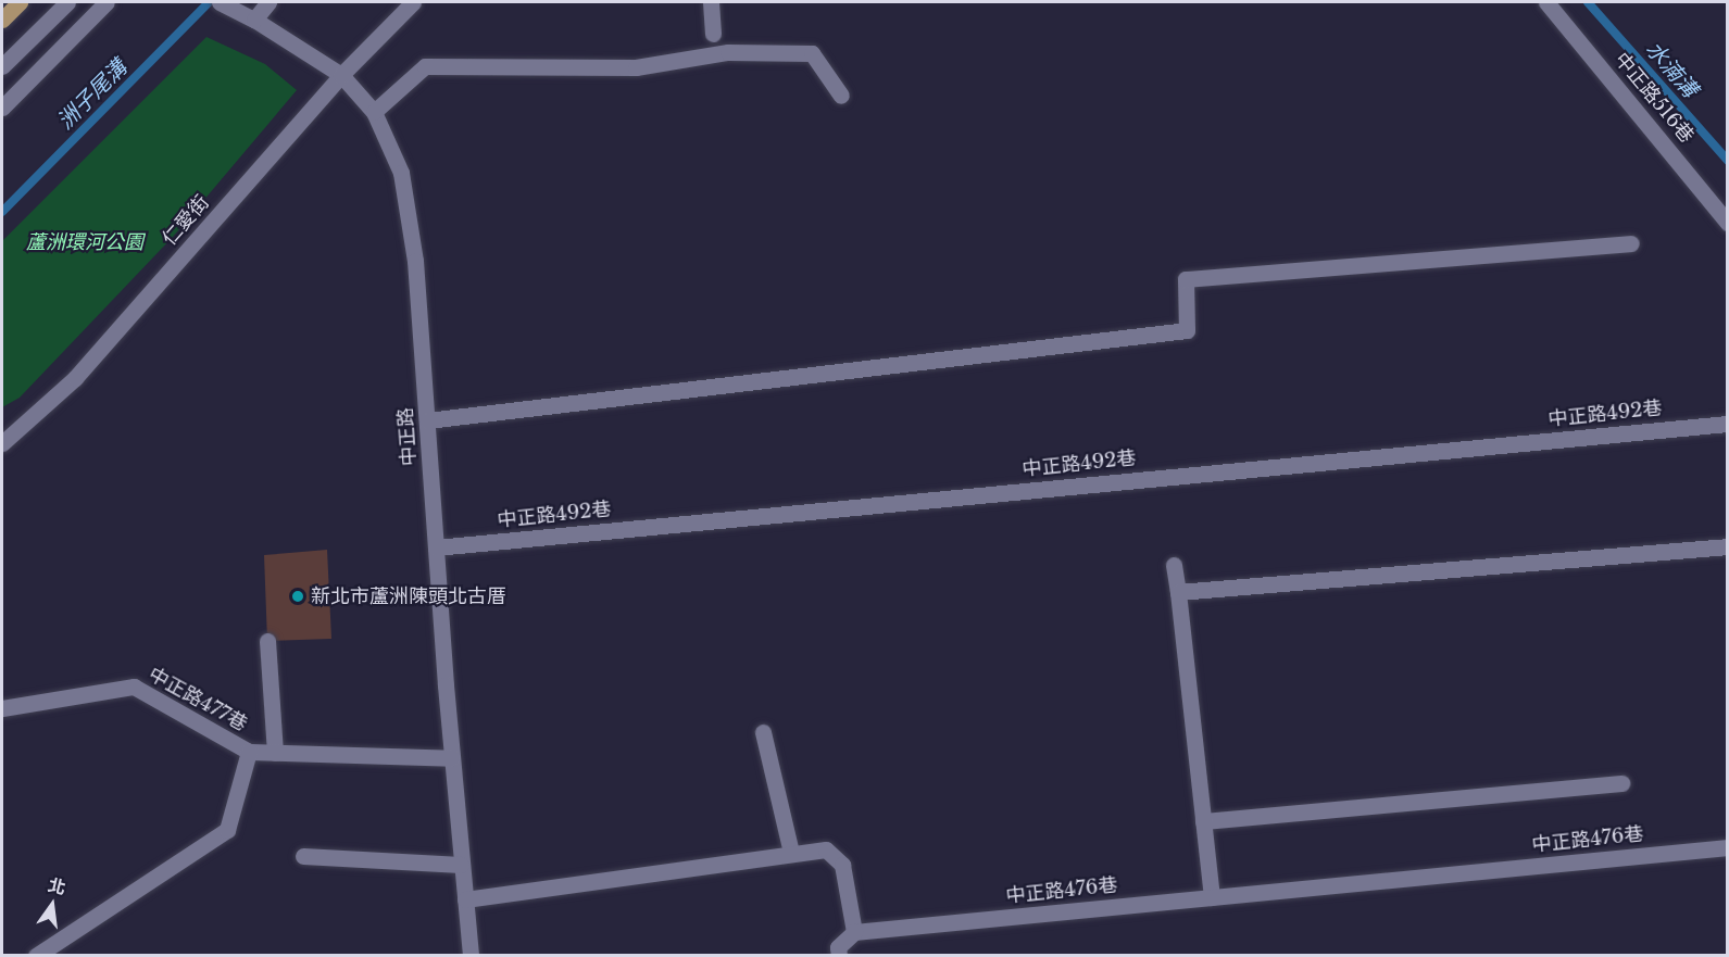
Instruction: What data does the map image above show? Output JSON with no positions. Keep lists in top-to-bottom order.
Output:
{
  "streets": {
    "street": [
      "中正路516巷",
      "仁愛街",
      "中正路492巷",
      "中正路",
      "中正路477巷",
      "中正路476巷"
    ]
  },
  "crossings": [
    ["仁愛街", "中正路"],
    ["中正路492巷", "中正路"],
    ["中正路", "中正路477巷"]
  ],
  "water": ["水湳溝", "洲子尾溝"],
  "parks": ["蘆洲環河公園"],
  "places": ["新北市蘆洲陳頭北古厝"],
  "north": "top"
}
